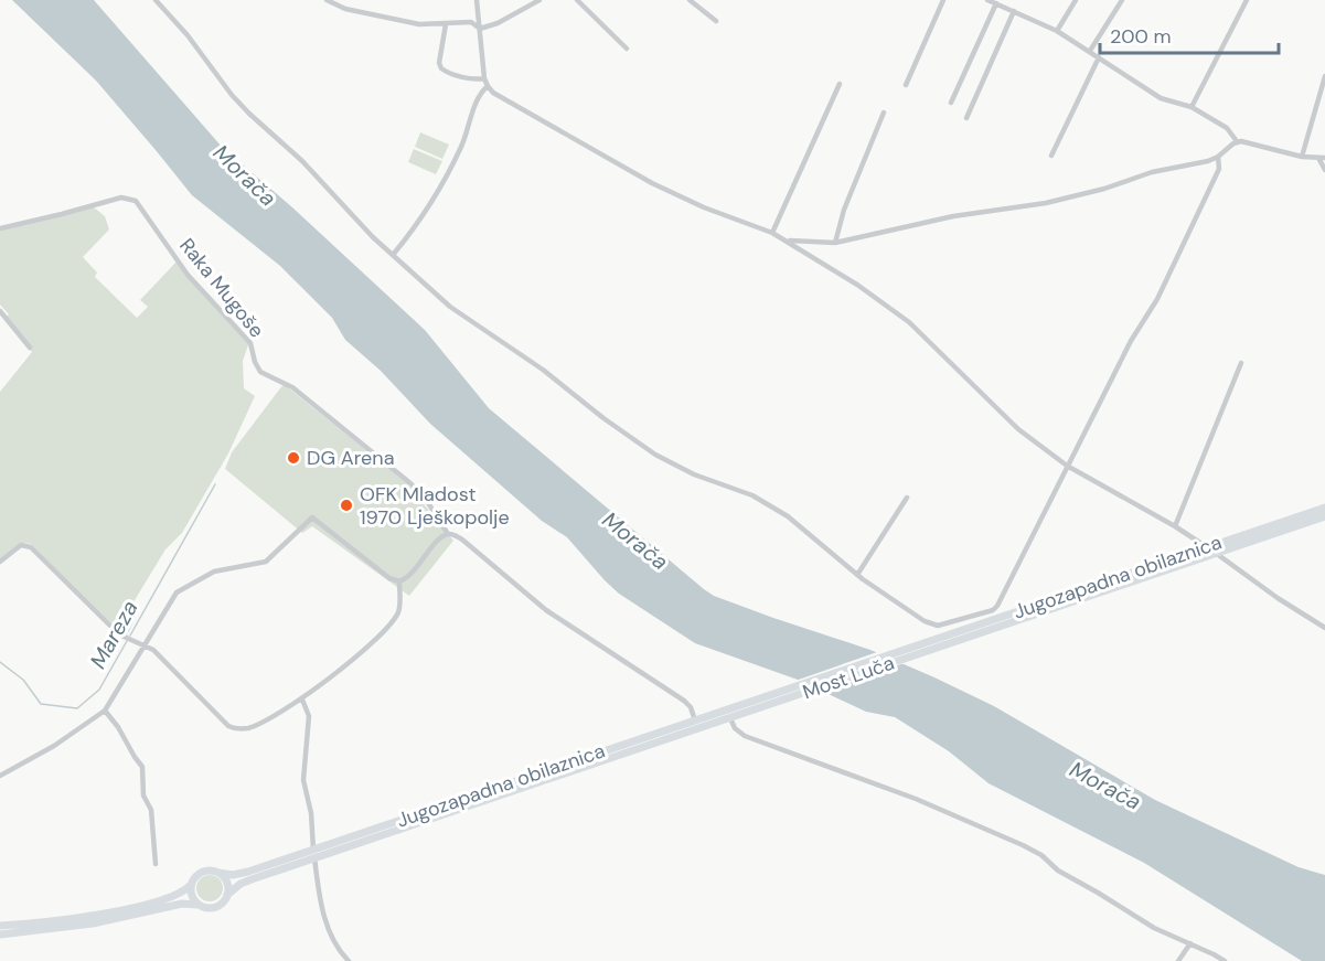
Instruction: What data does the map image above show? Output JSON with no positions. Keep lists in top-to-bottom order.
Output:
{
  "streets": {
    "main road": ["Jugozapadna obilaznica", "Most Luča"],
    "street": ["Raka Mugoše"]
  },
  "crossings": [
    ["Jugozapadna obilaznica", "Most Luča"]
  ],
  "water": ["Morača", "Mareza"],
  "places": ["DG Arena", "OFK Mladost 1970 Lješkopolje"],
  "scale_bar": "200 m"
}
